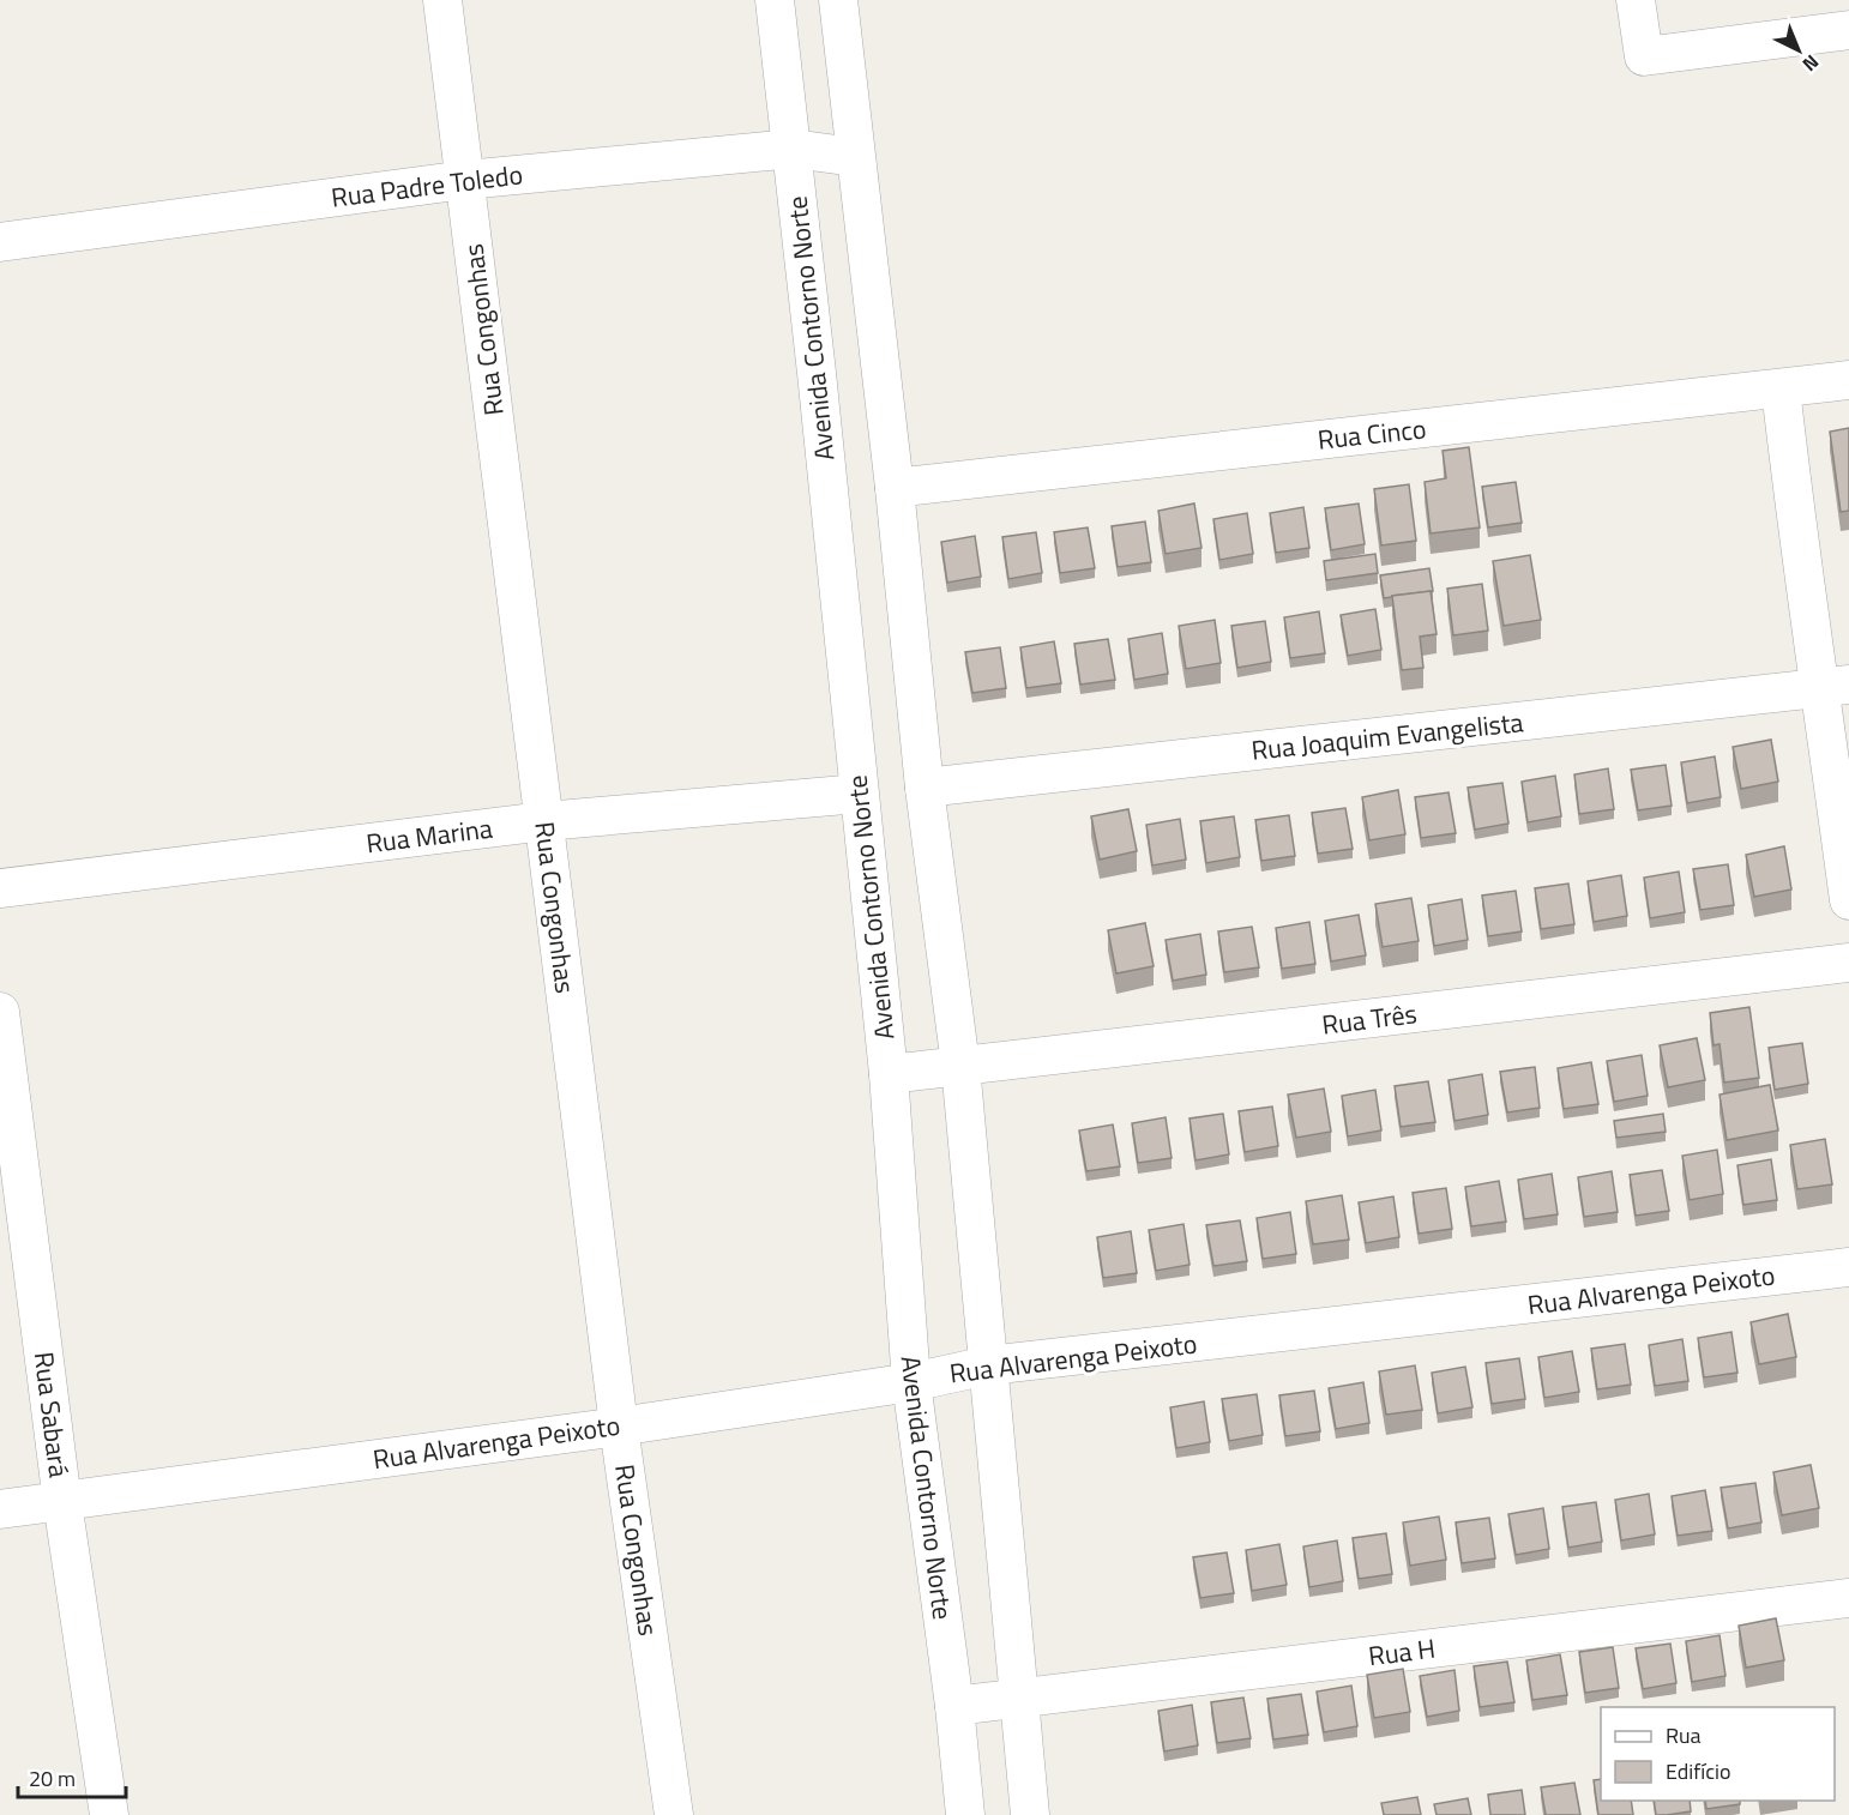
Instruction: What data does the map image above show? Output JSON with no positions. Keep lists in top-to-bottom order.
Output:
{
  "streets": {
    "street": [
      "Rua Padre Toledo",
      "Avenida Contorno Norte",
      "Rua Congonhas",
      "Rua Cinco",
      "Rua Joaquim Evangelista",
      "Rua Marina",
      "Rua Três",
      "Rua Alvarenga Peixoto",
      "Rua Sabará",
      "Rua H"
    ]
  },
  "crossings": [
    ["Rua Padre Toledo", "Avenida Contorno Norte"],
    ["Rua Padre Toledo", "Rua Congonhas"],
    ["Avenida Contorno Norte", "Rua Marina"],
    ["Avenida Contorno Norte", "Rua Três"],
    ["Avenida Contorno Norte", "Rua Alvarenga Peixoto"],
    ["Avenida Contorno Norte", "Rua H"],
    ["Rua Congonhas", "Rua Marina"],
    ["Rua Congonhas", "Rua Alvarenga Peixoto"],
    ["Rua Alvarenga Peixoto", "Rua Sabará"]
  ],
  "legend": ["Rua", "Edifício"],
  "scale_bar": "20 m",
  "north": "bottom right"
}
